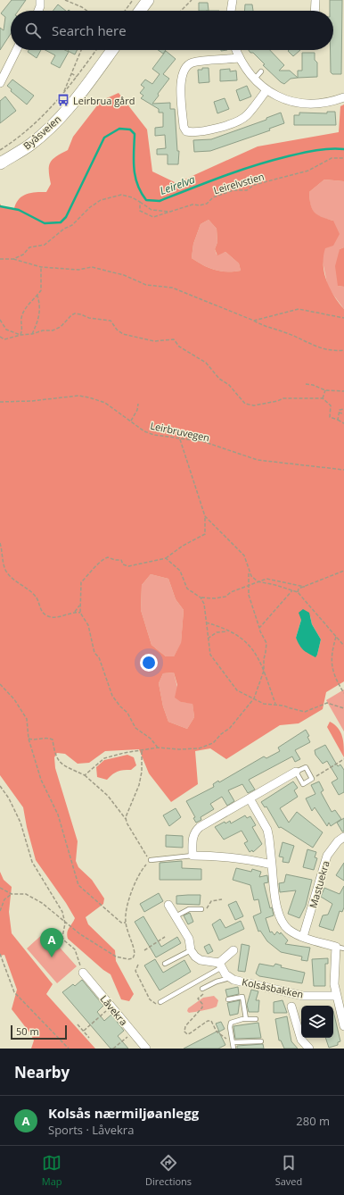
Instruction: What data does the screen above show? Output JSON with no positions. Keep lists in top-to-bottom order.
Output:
{
  "streets": {
    "main road": ["Byåsveien"],
    "street": ["Mastuekra", "Kolsåsbakken", "Låvekra"],
    "path": ["Leirelvstien", "Leirbruvegen"]
  },
  "water": ["Leirelva"],
  "places": {
    "bus stop": ["Leirbrua gård"]
  },
  "scale_bar": "50 m",
  "page": {
    "search": "Search here",
    "pins": "A",
    "scale": "50 m",
    "heading": "Nearby",
    "list": [
      {
        "mark": "A",
        "name": "Kolsås nærmiljøanlegg",
        "note": "Sports · Låvekra",
        "value": "280 m"
      }
    ],
    "nav": ["Map", "Directions", "Saved"]
  }
}
